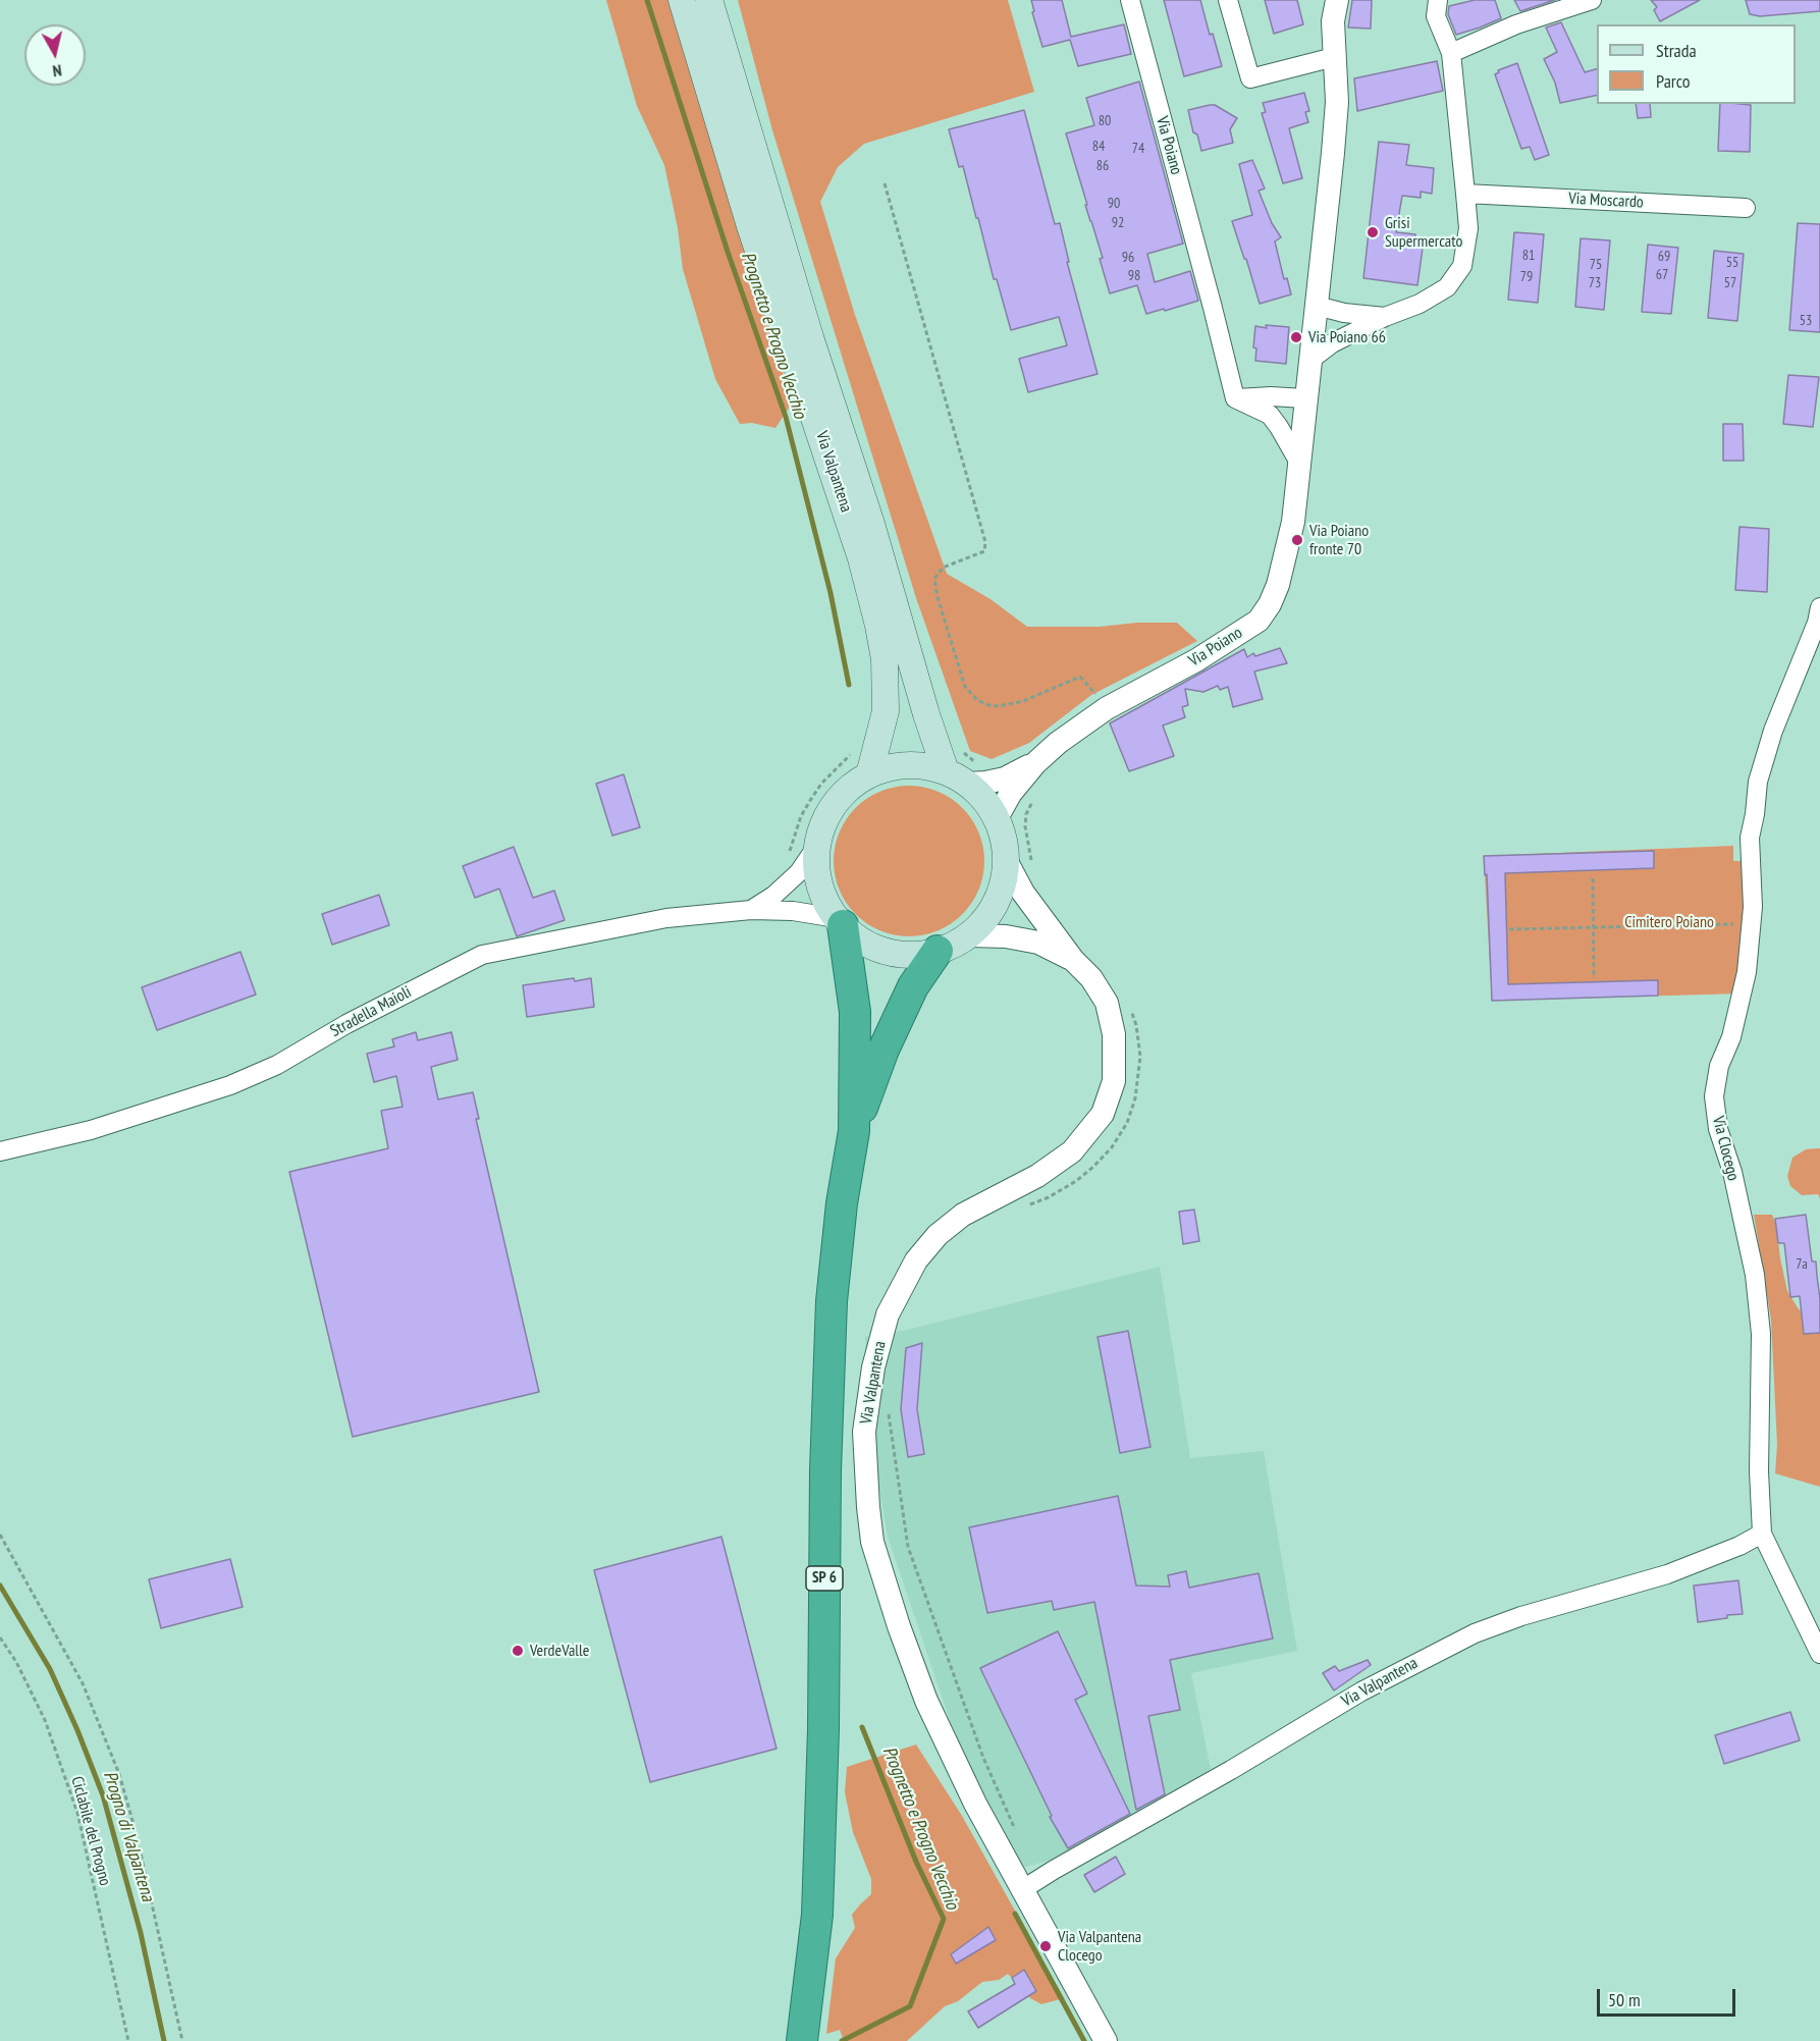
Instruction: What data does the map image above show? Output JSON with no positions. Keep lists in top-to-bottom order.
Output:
{
  "streets": {
    "highway": ["Via Valpantena", "SP 6"],
    "street": [
      "Via Poiano",
      "Via Moscardo",
      "Stradella Maioli",
      "Via Clocego"
    ],
    "path": ["Ciclabile del Progno"]
  },
  "crossings": [
    ["Via Poiano", "Via Valpantena"],
    ["Via Poiano", "Stradella Maioli"],
    ["Via Valpantena", "Stradella Maioli"],
    ["Via Valpantena", "Via Clocego"],
    ["Via Valpantena", "SP 6"]
  ],
  "water": ["Prognetto e Progno Vecchio", "Progno di Valpantena"],
  "parks": ["Cimitero Poiano"],
  "places": [
    "Grisi Supermercato",
    "Via Poiano 66",
    "Via Poiano fronte 70",
    "VerdeValle",
    "Via Valpantena Clocego"
  ],
  "house_numbers": [
    "80",
    "84",
    "74",
    "86",
    "90",
    "92",
    "81",
    "69",
    "96",
    "55",
    "75",
    "67",
    "98",
    "79",
    "73",
    "57",
    "53",
    "7a"
  ],
  "legend": ["Strada", "Parco"],
  "scale_bar": "50 m",
  "north": "bottom"
}
